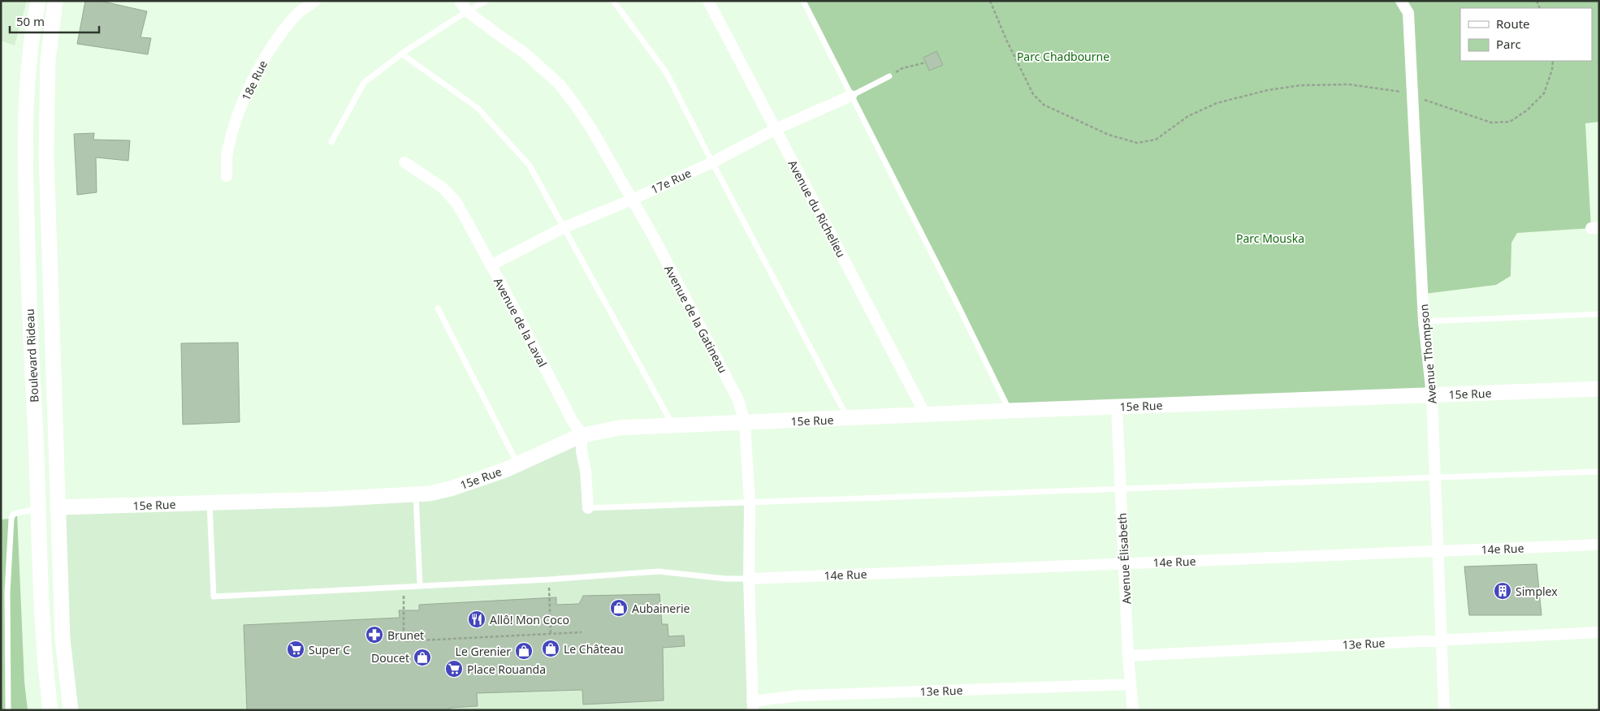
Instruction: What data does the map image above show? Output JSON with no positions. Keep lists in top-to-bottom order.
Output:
{
  "streets": {
    "street": [
      "18e Rue",
      "17e Rue",
      "Avenue du Richelieu",
      "Avenue de la Gatineau",
      "Avenue de la Laval",
      "Avenue Thompson",
      "Boulevard Rideau",
      "15e Rue",
      "14e Rue",
      "Avenue Élisabeth",
      "13e Rue"
    ]
  },
  "crossings": [
    ["17e Rue", "Avenue du Richelieu"],
    ["17e Rue", "Avenue de la Gatineau"],
    ["17e Rue", "Avenue de la Laval"],
    ["Avenue du Richelieu", "15e Rue"],
    ["Avenue de la Gatineau", "15e Rue"],
    ["Avenue de la Gatineau", "14e Rue"],
    ["Avenue de la Gatineau", "13e Rue"],
    ["Avenue de la Laval", "15e Rue"],
    ["Avenue Thompson", "15e Rue"],
    ["Avenue Thompson", "14e Rue"],
    ["Avenue Thompson", "13e Rue"],
    ["Boulevard Rideau", "15e Rue"],
    ["15e Rue", "Avenue Élisabeth"],
    ["14e Rue", "Avenue Élisabeth"],
    ["Avenue Élisabeth", "13e Rue"]
  ],
  "parks": ["Parc Chadbourne", "Parc Mouska"],
  "places": {
    "building": ["Simplex"],
    "shop": [
      "Aubainerie",
      "Le Château",
      "Le Grenier",
      "Doucet"
    ],
    "restaurant": ["Allô! Mon Coco"],
    "pharmacy": ["Brunet"],
    "supermarket": ["Super C", "Place Rouanda"]
  },
  "legend": ["Route", "Parc"],
  "scale_bar": "50 m"
}
